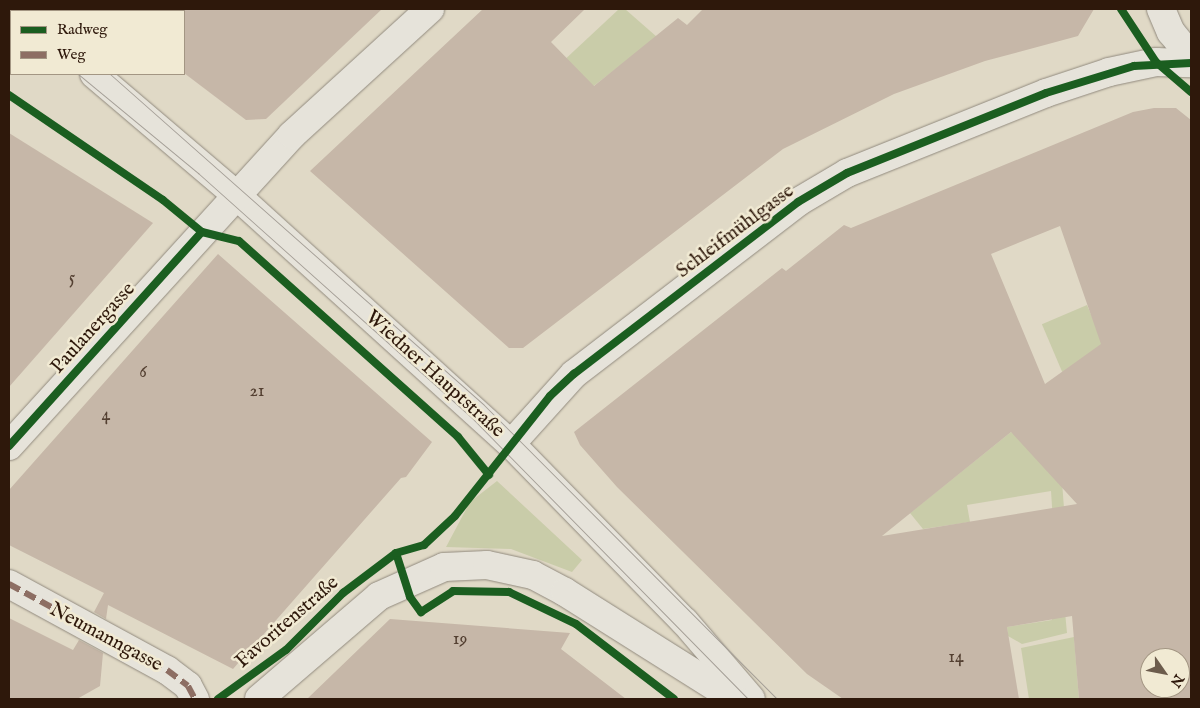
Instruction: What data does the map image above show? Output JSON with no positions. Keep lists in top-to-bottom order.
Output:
{
  "streets": {
    "street": [
      "Schleifmühlgasse",
      "Paulanergasse",
      "Wiedner Hauptstraße",
      "Favoritenstraße",
      "Neumanngasse"
    ]
  },
  "crossings": [
    ["Schleifmühlgasse", "Wiedner Hauptstraße"],
    ["Paulanergasse", "Wiedner Hauptstraße"]
  ],
  "house_numbers": [
    "5",
    "6",
    "21",
    "4",
    "19",
    "14"
  ],
  "legend": ["Radweg", "Weg"],
  "north": "bottom right"
}
